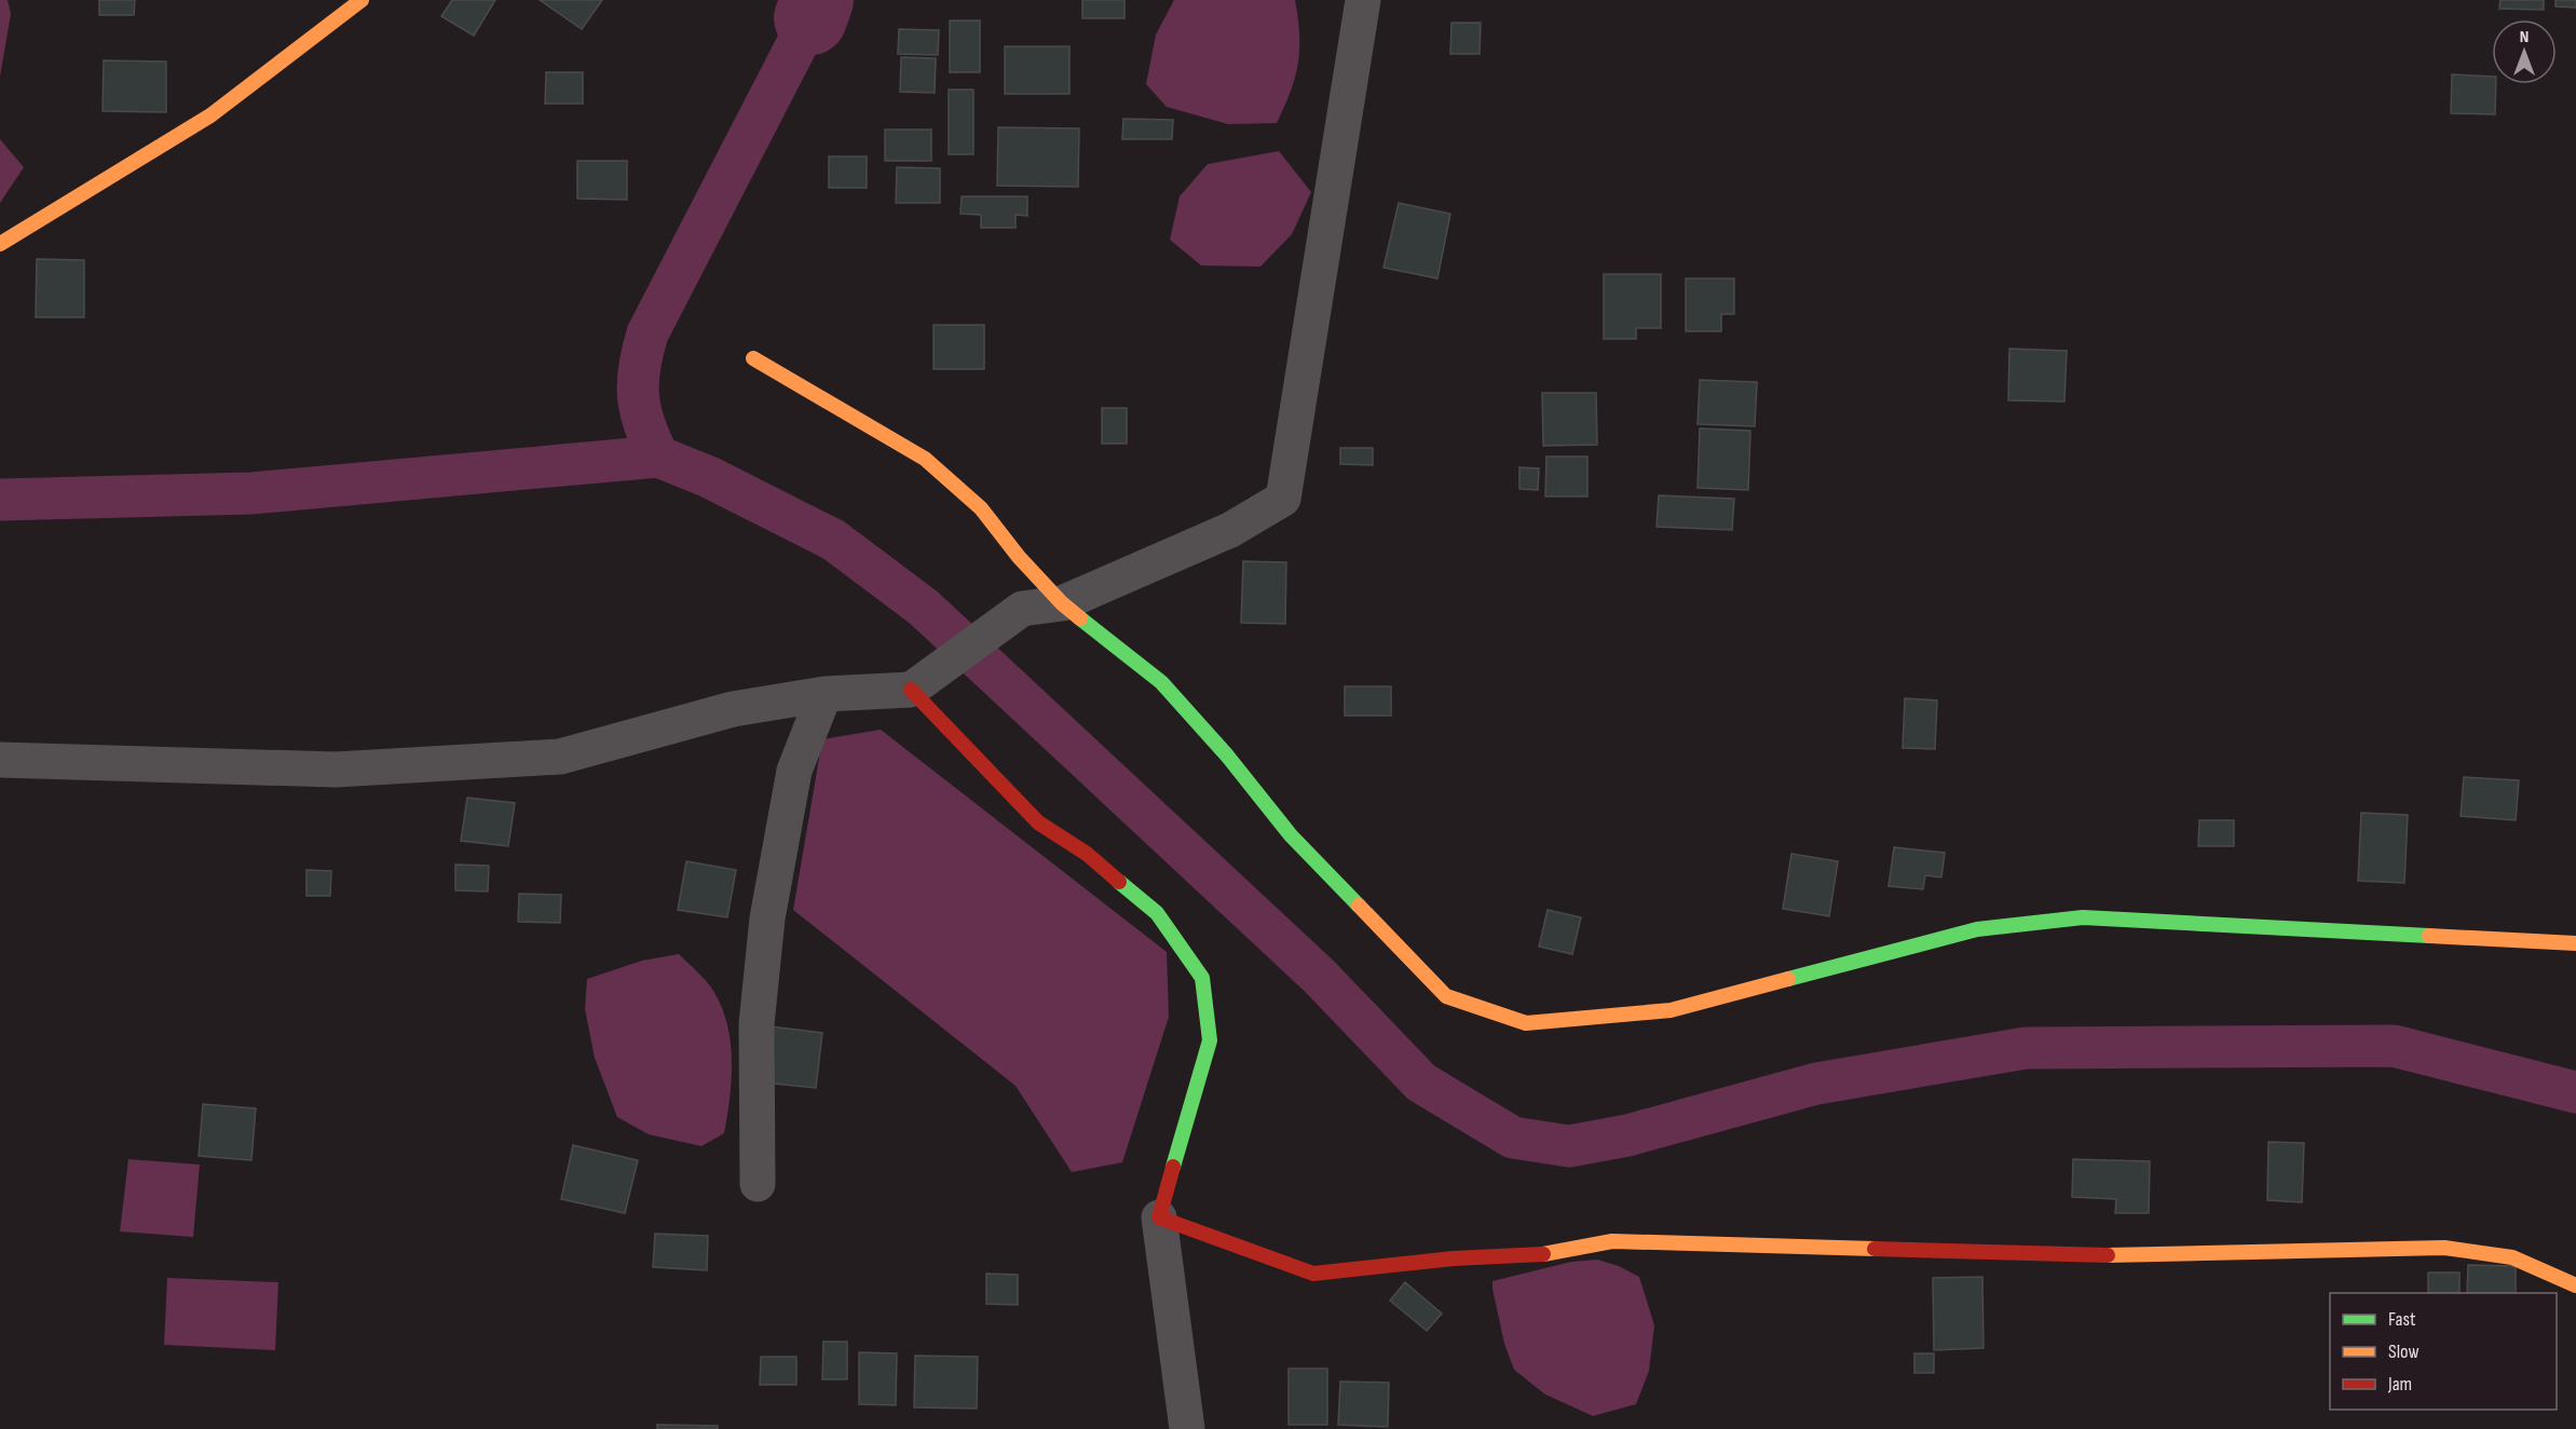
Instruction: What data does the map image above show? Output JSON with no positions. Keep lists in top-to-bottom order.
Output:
{
  "legend": ["Fast", "Slow", "Jam"],
  "north": "top"
}
